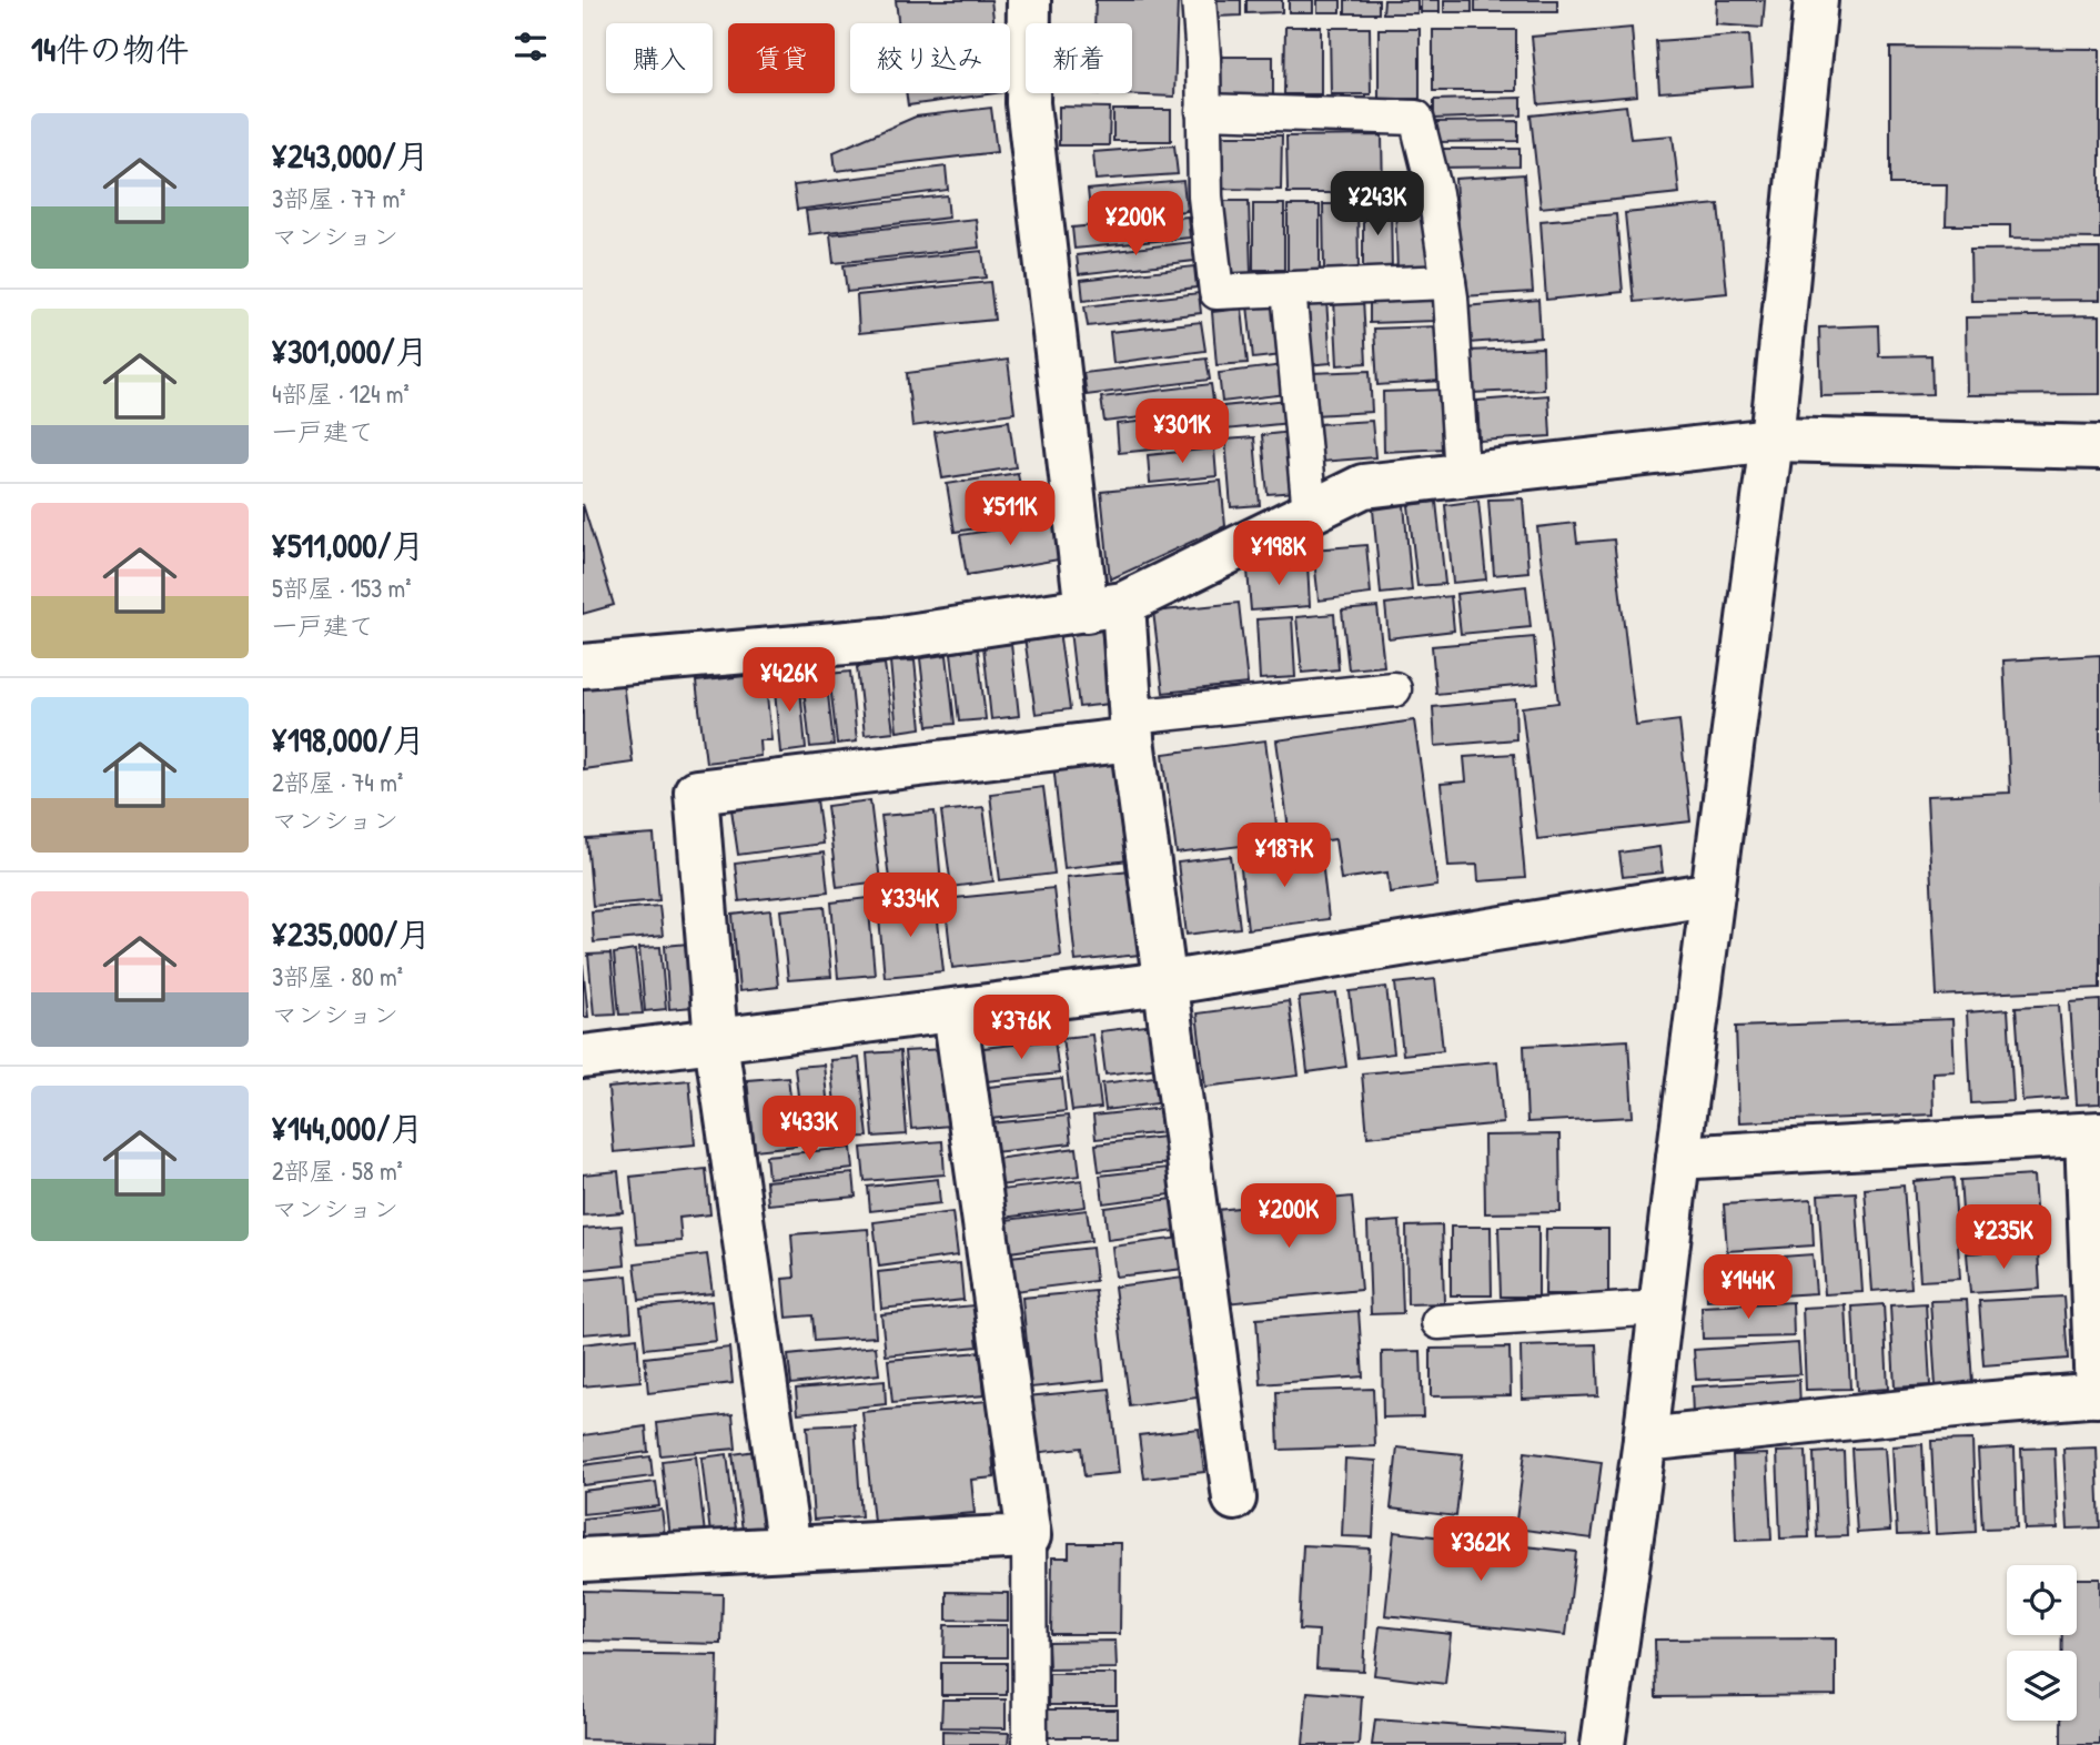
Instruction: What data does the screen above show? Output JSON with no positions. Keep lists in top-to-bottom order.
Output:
{
  "page": {
    "heading": "14件の物件",
    "chip": [
      "購入",
      "賃貸",
      "絞り込み",
      "新着"
    ],
    "list": [
      {
        "name": "¥243,000/月",
        "note": "3部屋 · 77 m² · マンション"
      },
      {
        "name": "¥301,000/月",
        "note": "4部屋 · 124 m² · 一戸建て"
      },
      {
        "name": "¥511,000/月",
        "note": "5部屋 · 153 m² · 一戸建て"
      },
      {
        "name": "¥198,000/月",
        "note": "2部屋 · 74 m² · マンション"
      },
      {
        "name": "¥235,000/月",
        "note": "3部屋 · 80 m² · マンション"
      },
      {
        "name": "¥144,000/月",
        "note": "2部屋 · 58 m² · マンション"
      }
    ],
    "price": [
      "¥243K",
      "¥200K",
      "¥301K",
      "¥511K",
      "¥198K",
      "¥426K",
      "¥187K",
      "¥334K",
      "¥376K",
      "¥433K",
      "¥200K",
      "¥235K",
      "¥144K",
      "¥362K"
    ]
  }
}
